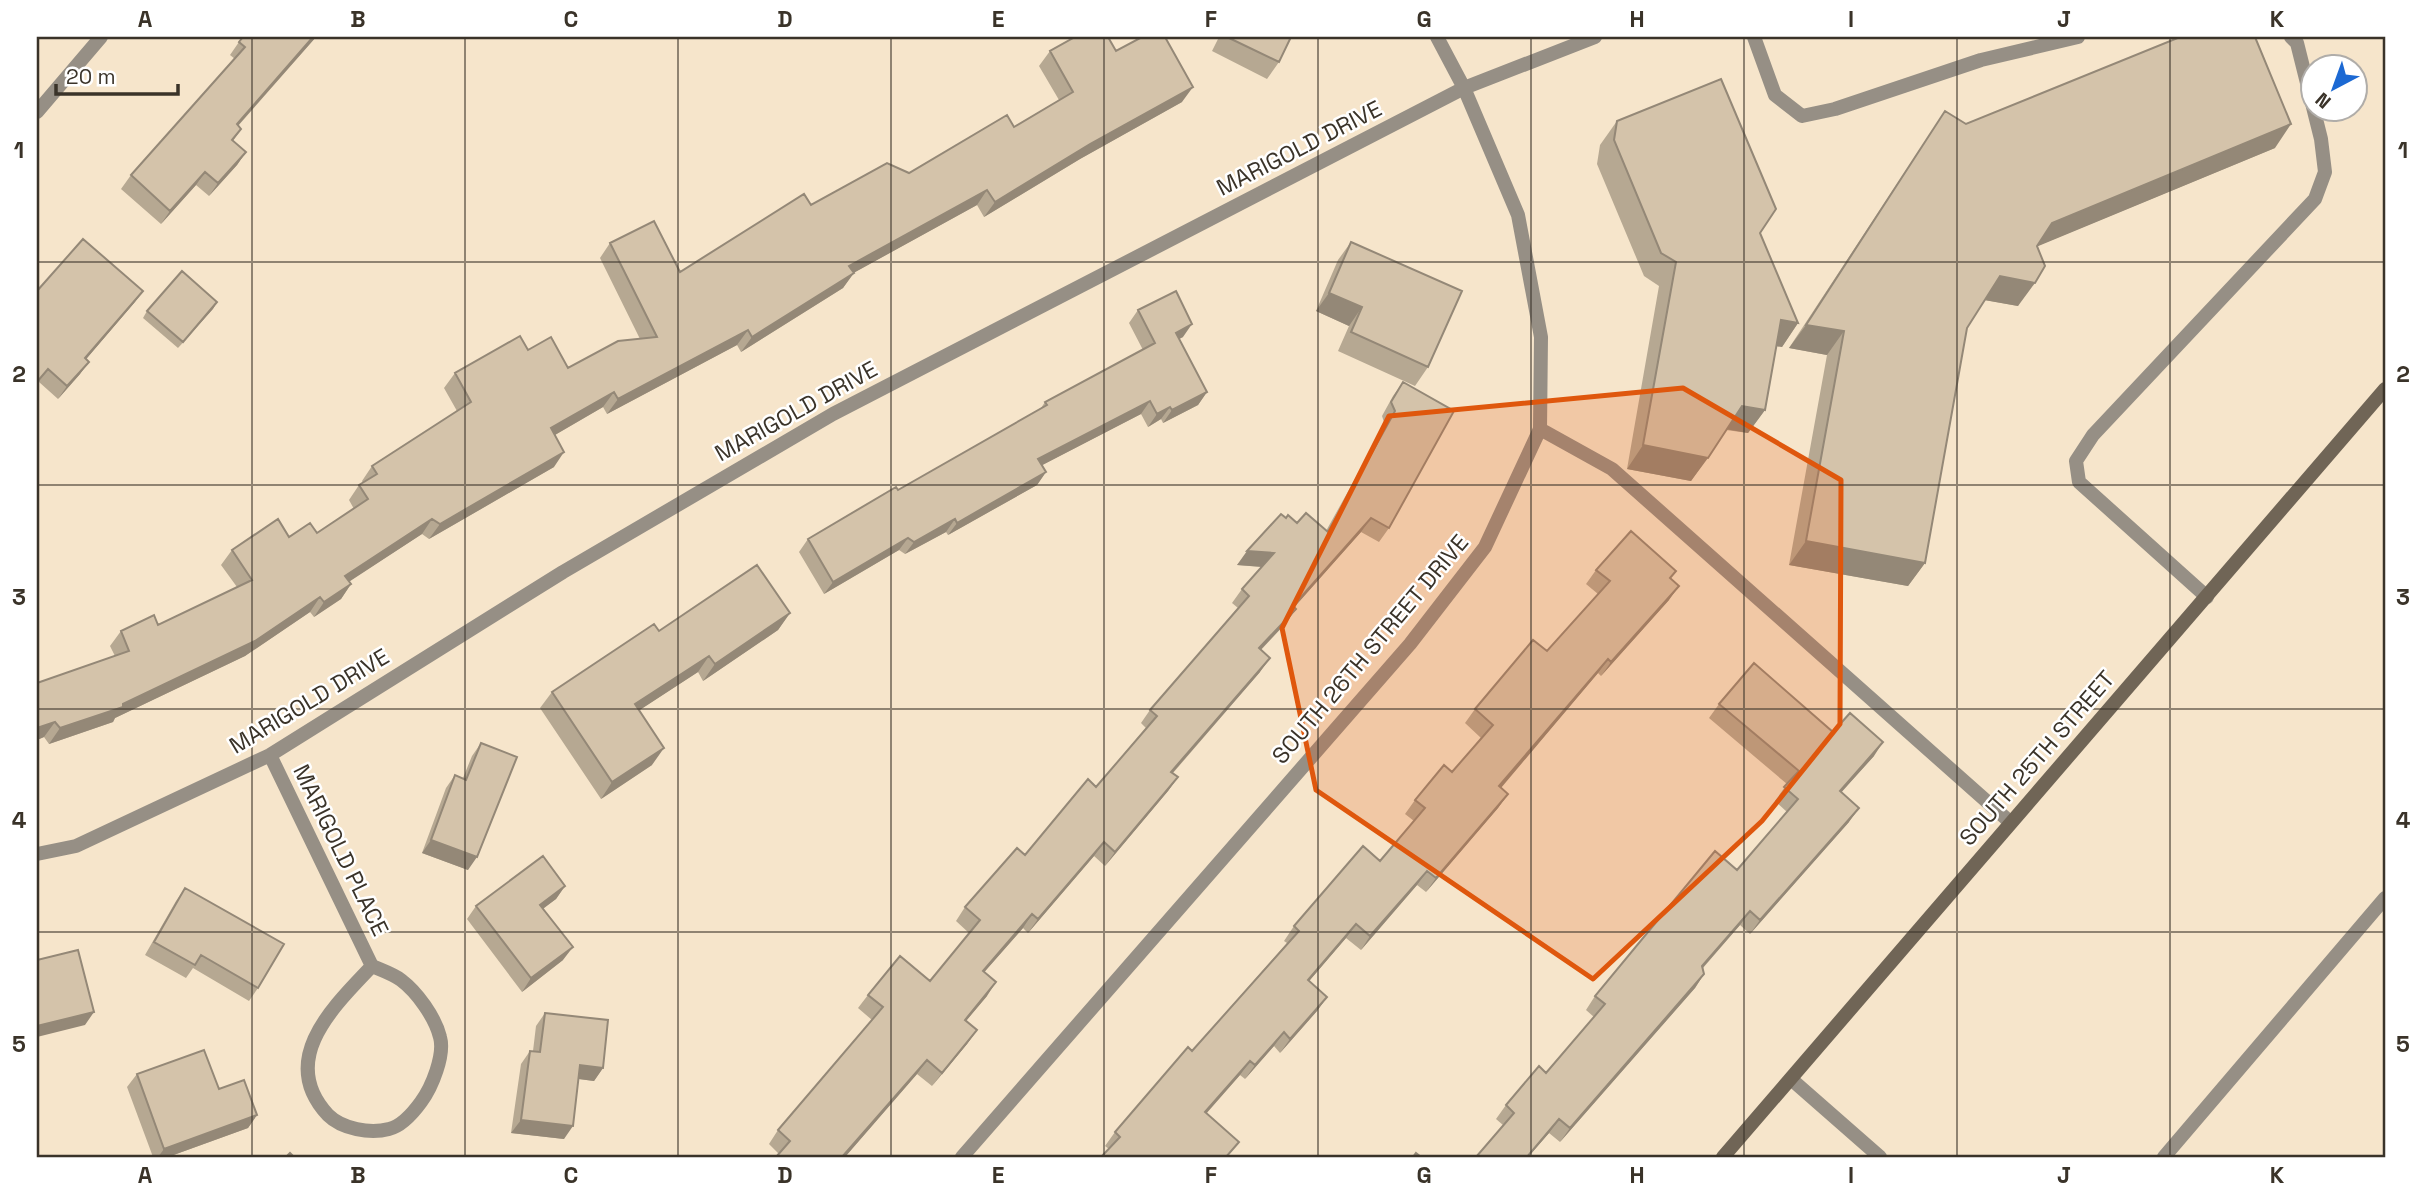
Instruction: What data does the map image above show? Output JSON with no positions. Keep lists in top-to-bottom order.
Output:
{
  "streets": {
    "main road": ["SOUTH 25TH STREET"],
    "street": ["MARIGOLD DRIVE", "SOUTH 26TH STREET DRIVE", "MARIGOLD PLACE"]
  },
  "crossings": [
    ["MARIGOLD DRIVE", "SOUTH 26TH STREET DRIVE"],
    ["MARIGOLD DRIVE", "MARIGOLD PLACE"]
  ],
  "scale_bar": "20 m",
  "north": "bottom left",
  "grid": {
    "columns": [
      "A",
      "B",
      "C",
      "D",
      "E",
      "F",
      "G",
      "H",
      "I",
      "J",
      "K"
    ],
    "rows": [
      "1",
      "2",
      "3",
      "4",
      "5"
    ]
  }
}
